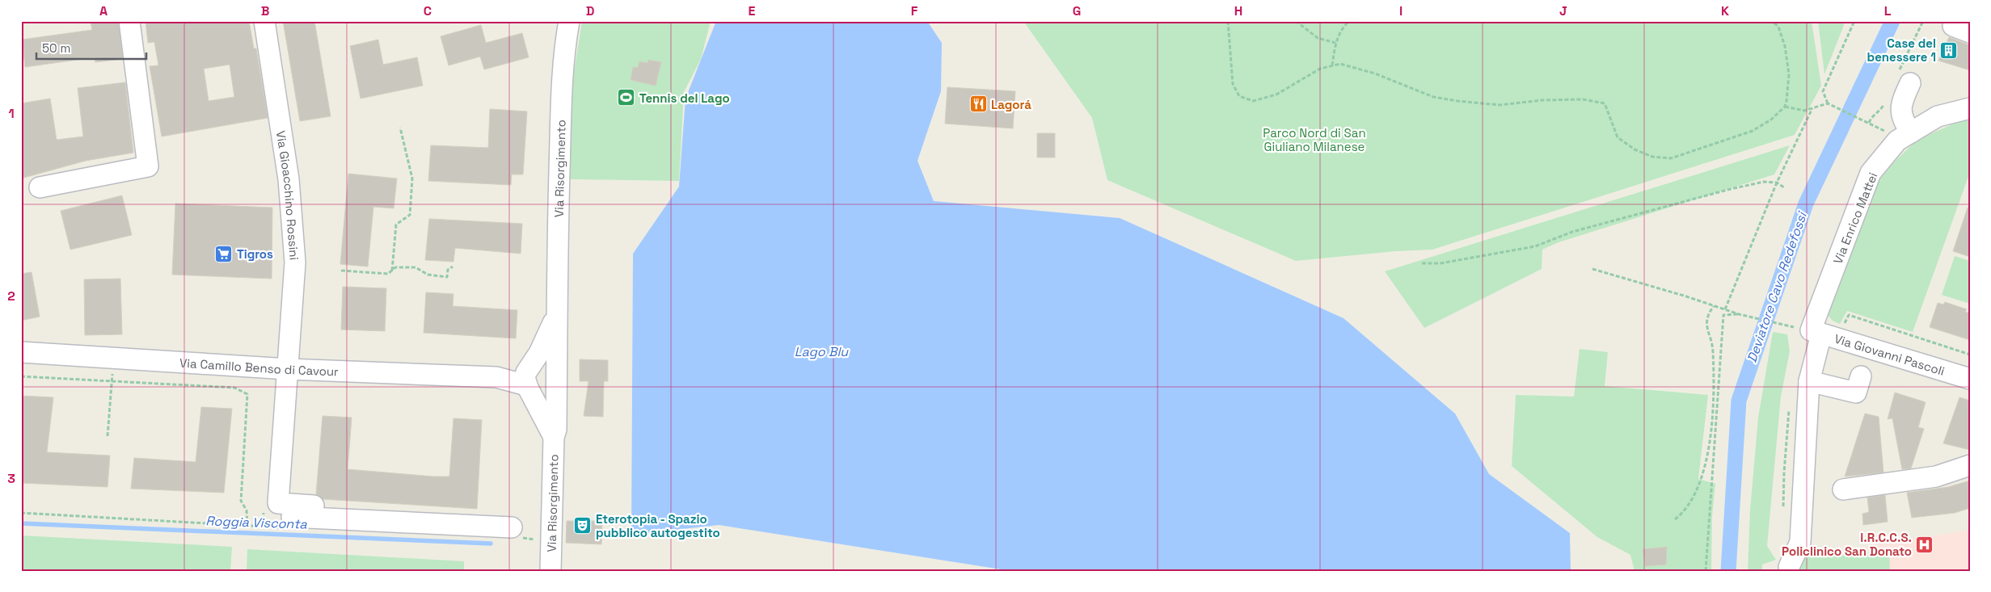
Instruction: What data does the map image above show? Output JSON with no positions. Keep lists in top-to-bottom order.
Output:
{
  "streets": {
    "street": [
      "Via Risorgimento",
      "Via Gioacchino Rossini",
      "Via Enrico Mattei",
      "Via Giovanni Pascoli",
      "Via Camillo Benso di Cavour"
    ]
  },
  "crossings": [
    ["Via Risorgimento", "Via Camillo Benso di Cavour"],
    ["Via Gioacchino Rossini", "Via Camillo Benso di Cavour"],
    ["Via Enrico Mattei", "Via Giovanni Pascoli"]
  ],
  "water": ["Deviatore Cavo Redefossi", "Lago Blu", "Roggia Visconta"],
  "parks": ["Parco Nord di San Giuliano Milanese"],
  "places": {
    "building": ["Case del benessere 1"],
    "sports": ["Tennis del Lago"],
    "restaurant": ["Lagorá"],
    "supermarket": ["Tigros"],
    "theatre": ["Eterotopia - Spazio pubblico autogestito"],
    "hospital": ["I.R.C.C.S. Policlinico San Donato"]
  },
  "scale_bar": "50 m",
  "grid": {
    "columns": [
      "A",
      "B",
      "C",
      "D",
      "E",
      "F",
      "G",
      "H",
      "I",
      "J",
      "K",
      "L"
    ],
    "rows": ["1", "2", "3"]
  }
}
